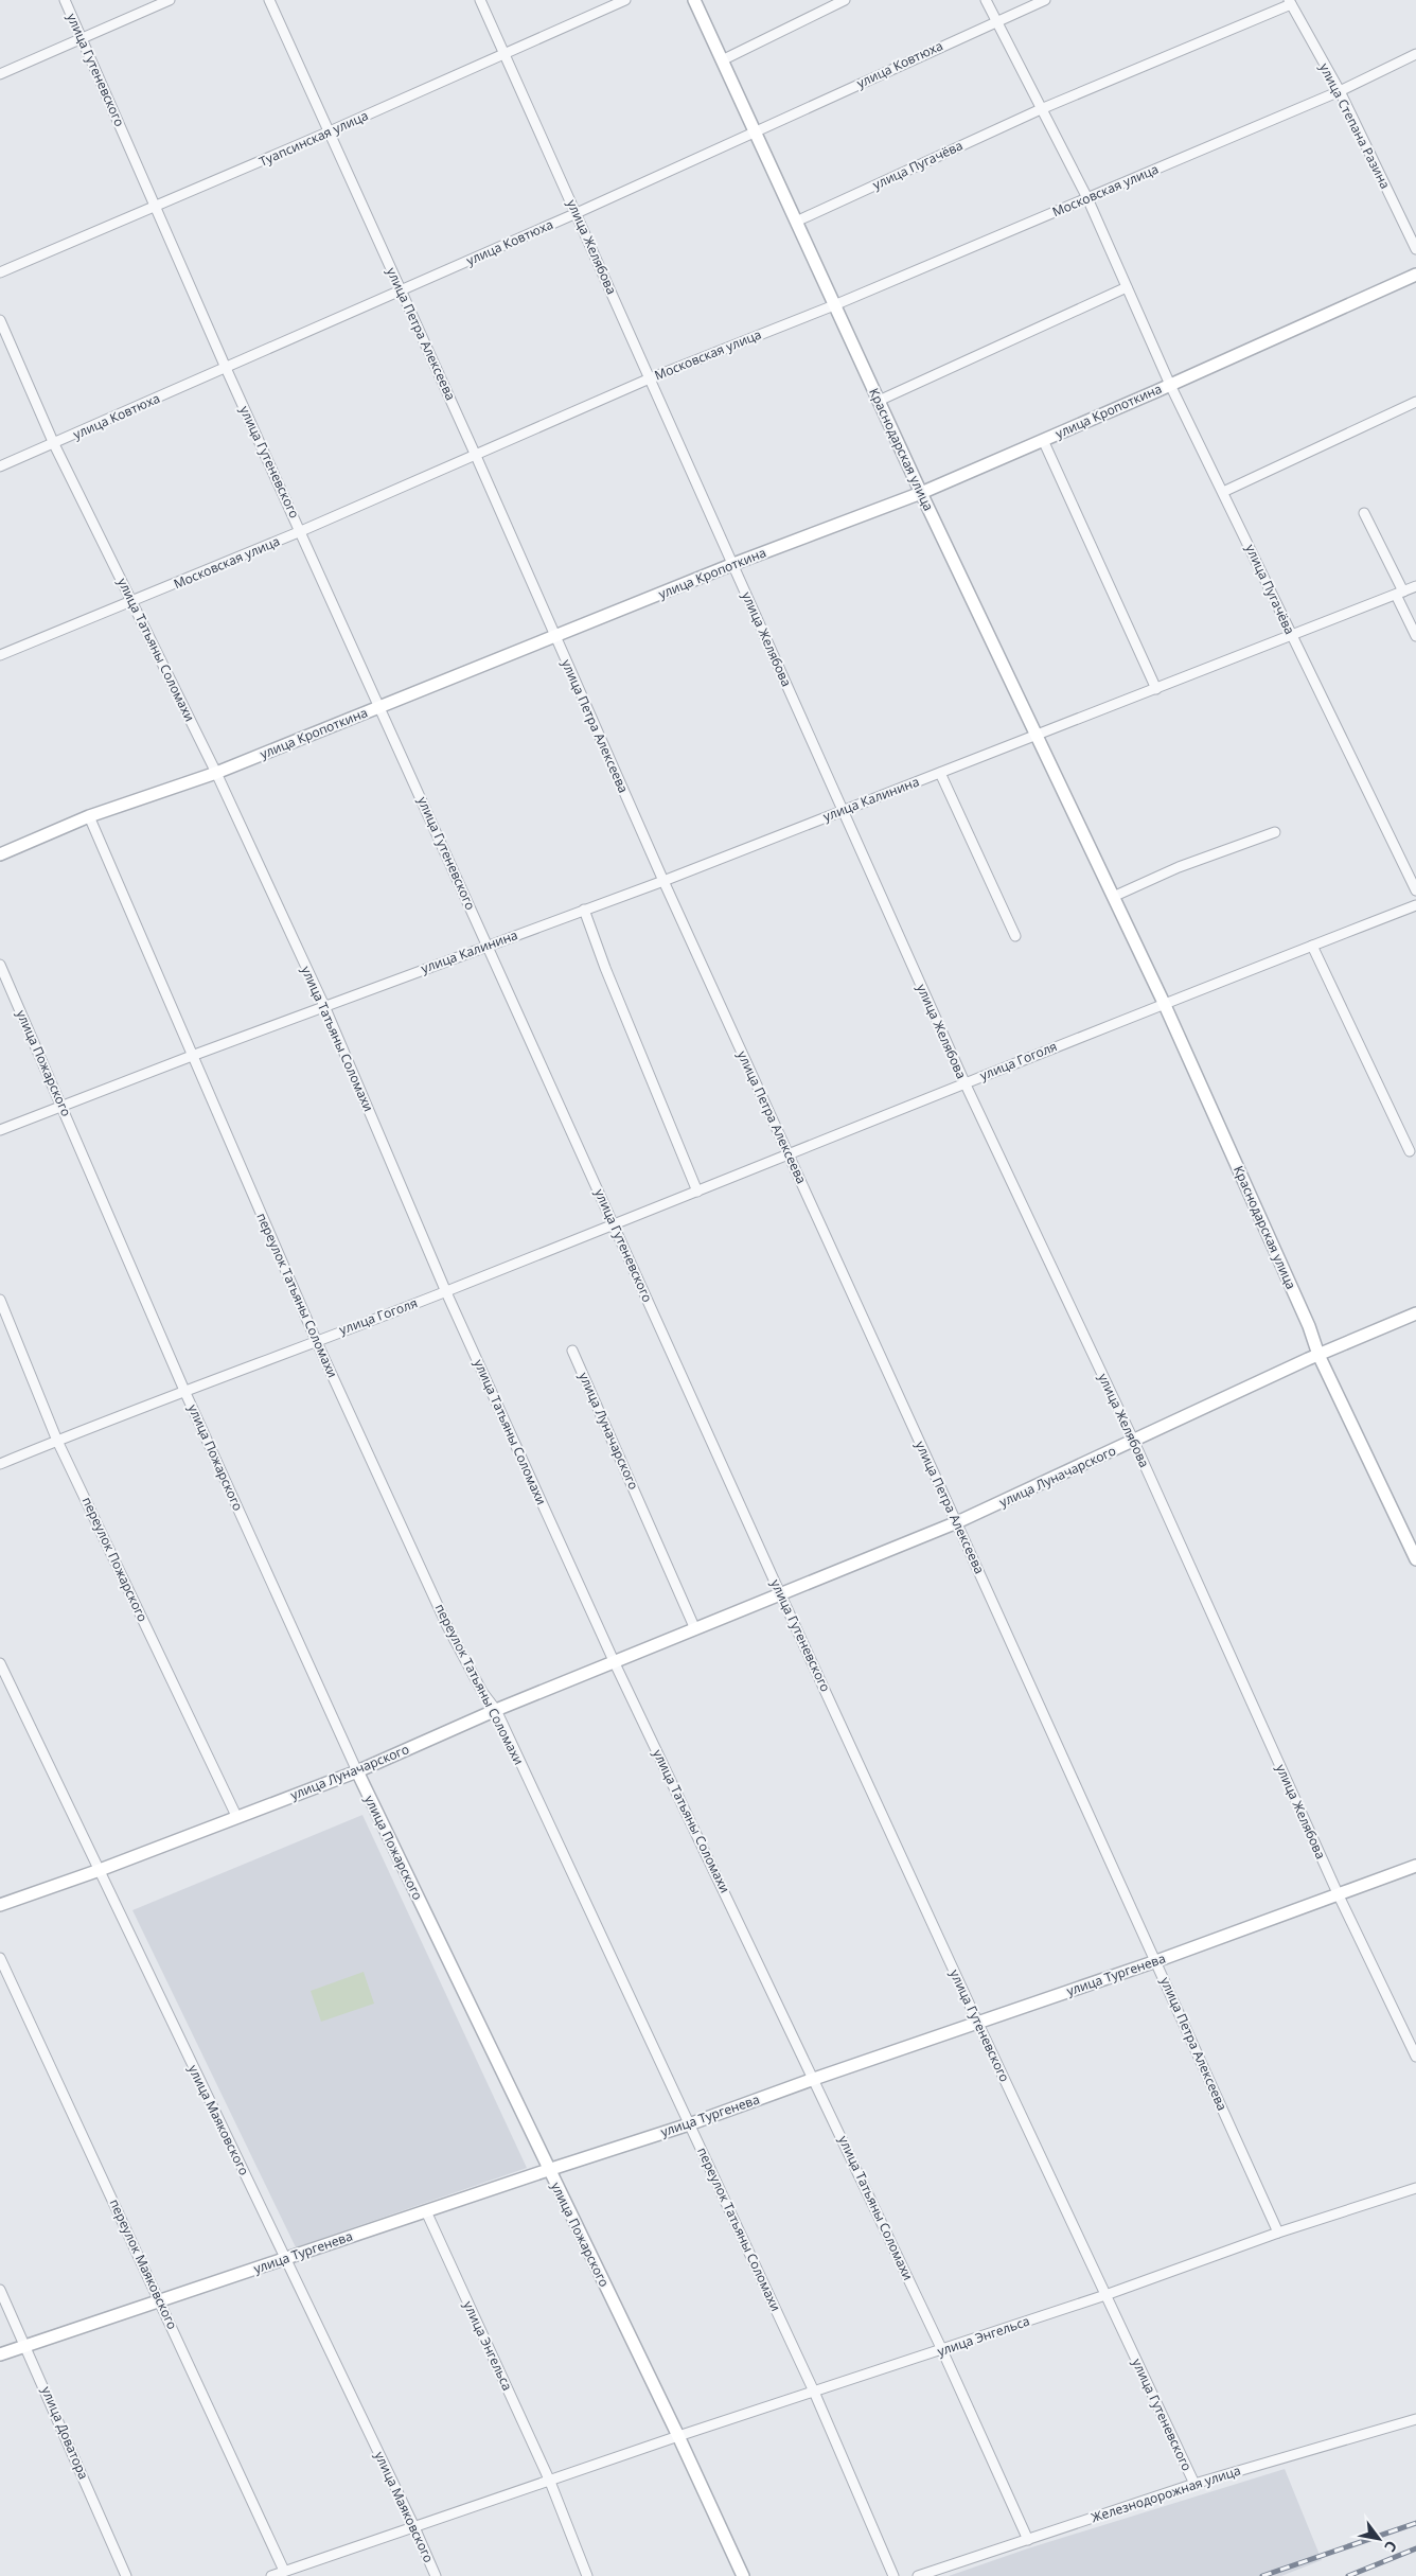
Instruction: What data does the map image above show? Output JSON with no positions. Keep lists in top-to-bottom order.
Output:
{
  "streets": {
    "main road": [
      "улица Кропоткина",
      "Краснодарская улица",
      "улица Пожарского",
      "улица Луначарского",
      "улица Тургенева"
    ],
    "street": [
      "улица Ковтюха",
      "улица Гутеневского",
      "улица Степана Разина",
      "Туапсинская улица",
      "улица Пугачёва",
      "Московская улица",
      "улица Желябова",
      "улица Петра Алексеева",
      "улица Татьяны Соломахи",
      "улица Калинина",
      "улица Гоголя",
      "переулок Татьяны Соломахи",
      "переулок Пожарского",
      "улица Маяковского",
      "переулок Маяковского",
      "улица Энгельса",
      "улица Доватора",
      "Железнодорожная улица"
    ]
  },
  "crossings": [
    ["улица Ковтюха", "улица Гутеневского"],
    ["улица Ковтюха", "улица Пугачёва"],
    ["улица Ковтюха", "улица Желябова"],
    ["улица Ковтюха", "улица Петра Алексеева"],
    ["улица Ковтюха", "Краснодарская улица"],
    ["улица Ковтюха", "улица Татьяны Соломахи"],
    ["улица Гутеневского", "Туапсинская улица"],
    ["улица Гутеневского", "Московская улица"],
    ["улица Гутеневского", "улица Кропоткина"],
    ["улица Гутеневского", "улица Калинина"],
    ["улица Гутеневского", "улица Гоголя"],
    ["улица Гутеневского", "улица Луначарского"],
    ["улица Гутеневского", "улица Тургенева"],
    ["улица Гутеневского", "улица Энгельса"],
    ["улица Гутеневского", "Железнодорожная улица"],
    ["улица Степана Разина", "улица Пугачёва"],
    ["улица Степана Разина", "Московская улица"],
    ["Туапсинская улица", "улица Желябова"],
    ["Туапсинская улица", "улица Петра Алексеева"],
    ["улица Пугачёва", "Московская улица"],
    ["улица Пугачёва", "улица Кропоткина"],
    ["улица Пугачёва", "Краснодарская улица"],
    ["улица Пугачёва", "улица Калинина"],
    ["Московская улица", "улица Желябова"],
    ["Московская улица", "улица Петра Алексеева"],
    ["Московская улица", "Краснодарская улица"],
    ["Московская улица", "улица Татьяны Соломахи"],
    ["улица Желябова", "улица Кропоткина"],
    ["улица Желябова", "улица Калинина"],
    ["улица Желябова", "улица Гоголя"],
    ["улица Желябова", "улица Луначарского"],
    ["улица Желябова", "улица Тургенева"],
    ["улица Петра Алексеева", "улица Кропоткина"],
    ["улица Петра Алексеева", "улица Калинина"],
    ["улица Петра Алексеева", "улица Гоголя"],
    ["улица Петра Алексеева", "улица Луначарского"],
    ["улица Петра Алексеева", "улица Тургенева"],
    ["улица Петра Алексеева", "улица Энгельса"],
    ["улица Кропоткина", "Краснодарская улица"],
    ["улица Кропоткина", "улица Татьяны Соломахи"],
    ["улица Кропоткина", "переулок Татьяны Соломахи"],
    ["Краснодарская улица", "улица Калинина"],
    ["Краснодарская улица", "улица Гоголя"],
    ["Краснодарская улица", "улица Луначарского"],
    ["улица Татьяны Соломахи", "улица Калинина"],
    ["улица Татьяны Соломахи", "улица Гоголя"],
    ["улица Татьяны Соломахи", "улица Луначарского"],
    ["улица Татьяны Соломахи", "улица Тургенева"],
    ["улица Татьяны Соломахи", "улица Энгельса"],
    ["улица Татьяны Соломахи", "Железнодорожная улица"],
    ["улица Калинина", "улица Пожарского"],
    ["улица Калинина", "переулок Татьяны Соломахи"],
    ["улица Гоголя", "улица Пожарского"],
    ["улица Гоголя", "переулок Татьяны Соломахи"],
    ["улица Гоголя", "переулок Пожарского"],
    ["улица Пожарского", "улица Луначарского"],
    ["улица Пожарского", "улица Тургенева"],
    ["улица Пожарского", "улица Энгельса"],
    ["переулок Татьяны Соломахи", "улица Луначарского"],
    ["переулок Татьяны Соломахи", "улица Тургенева"],
    ["переулок Татьяны Соломахи", "улица Энгельса"],
    ["улица Луначарского", "переулок Пожарского"],
    ["улица Луначарского", "улица Маяковского"],
    ["улица Тургенева", "улица Маяковского"],
    ["улица Тургенева", "переулок Маяковского"],
    ["улица Тургенева", "улица Энгельса"],
    ["улица Тургенева", "улица Доватора"],
    ["улица Маяковского", "улица Энгельса"],
    ["переулок Маяковского", "улица Энгельса"]
  ],
  "north": "bottom right"
}
